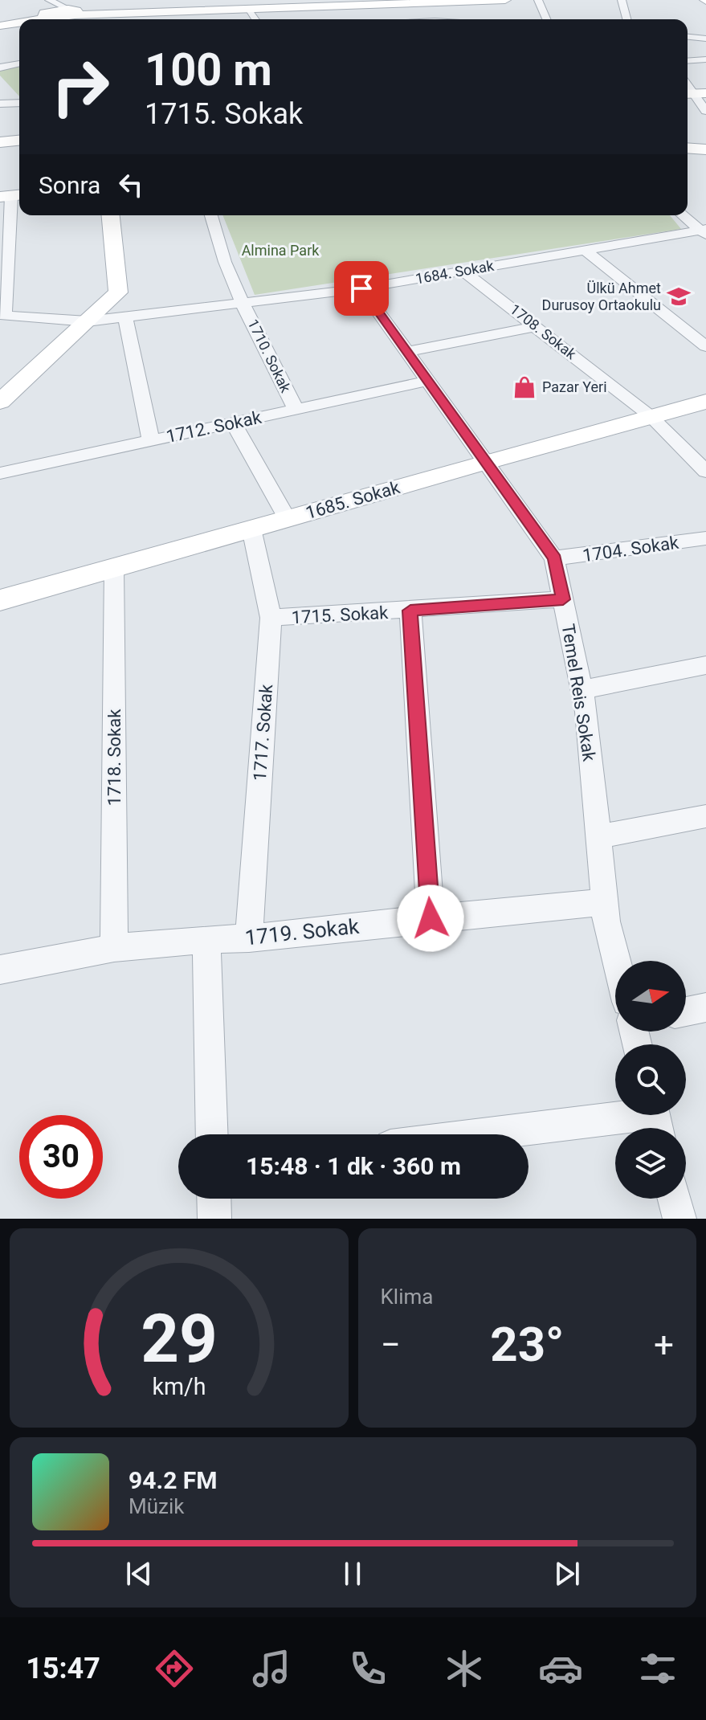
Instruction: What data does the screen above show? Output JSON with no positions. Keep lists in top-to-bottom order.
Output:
{
  "streets": {
    "street": [
      "1684. Sokak",
      "1708. Sokak",
      "1710. Sokak",
      "1712. Sokak",
      "1685. Sokak",
      "1704. Sokak",
      "1715. Sokak",
      "Temel Reis Sokak",
      "1717. Sokak",
      "1718. Sokak",
      "1719. Sokak"
    ]
  },
  "crossings": [
    ["1684. Sokak", "1708. Sokak"],
    ["1684. Sokak", "1710. Sokak"],
    ["1684. Sokak", "Temel Reis Sokak"],
    ["1708. Sokak", "1685. Sokak"],
    ["1710. Sokak", "1712. Sokak"],
    ["1712. Sokak", "Temel Reis Sokak"],
    ["1685. Sokak", "Temel Reis Sokak"],
    ["1685. Sokak", "1717. Sokak"],
    ["1685. Sokak", "1718. Sokak"],
    ["1704. Sokak", "Temel Reis Sokak"],
    ["1715. Sokak", "Temel Reis Sokak"],
    ["1715. Sokak", "1717. Sokak"],
    ["Temel Reis Sokak", "1719. Sokak"],
    ["1717. Sokak", "1719. Sokak"],
    ["1718. Sokak", "1719. Sokak"]
  ],
  "parks": ["Almina Park"],
  "places": {
    "school or university": ["Ülkü Ahmet Durusoy Ortaokulu"],
    "shop": ["Pazar Yeri"]
  },
  "north": "right",
  "page": {
    "turn": ["100 m", "1715. Sokak"],
    "then": "Sonra",
    "limit": "30",
    "trip": "15:48 · 1 dk · 360 m",
    "tile": "Klima",
    "heat": ["−", "23°", "+"],
    "song": ["94.2 FM", "Müzik"],
    "tabs": "15:47",
    "gauge": ["29", "km/h"]
  }
}
